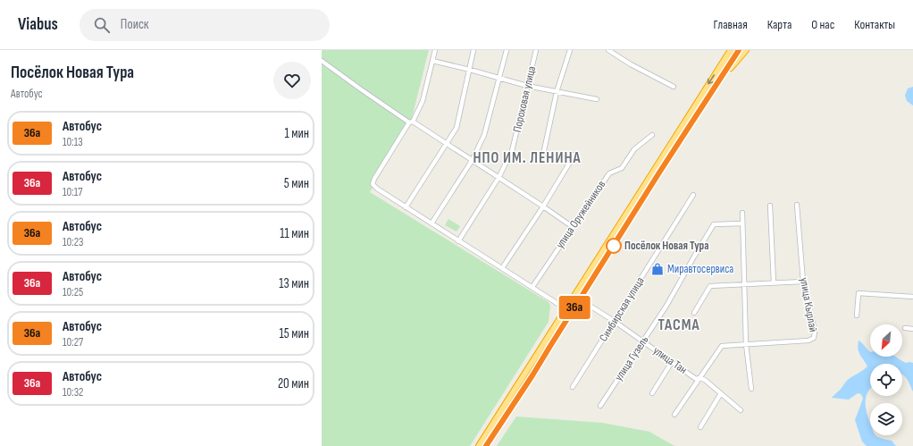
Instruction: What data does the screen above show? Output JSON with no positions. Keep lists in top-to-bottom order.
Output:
{
  "streets": {
    "street": [
      "Пороховая улица",
      "улица Оружейников",
      "улица Кырлай",
      "Симбирская улица",
      "улица Гузель",
      "улица Тан"
    ]
  },
  "crossings": [
    ["улица Кырлай", "улица Тан"],
    ["Симбирская улица", "улица Тан"],
    ["улица Гузель", "улица Тан"]
  ],
  "districts": ["НПО ИМ. ЛЕНИНА", "ТАСМА"],
  "places": {
    "other": ["Посёлок Новая Тура"],
    "shop": ["Миравтосервиса"]
  },
  "lines": ["bus line 36a"],
  "north": "bottom left",
  "page": {
    "header": "Viabus",
    "search": "Поиск",
    "nav": [
      "Главная",
      "Карта",
      "О нас",
      "Контакты"
    ],
    "heading": ["Посёлок Новая Тура", "Автобус"],
    "on_map": "36a",
    "list": [
      {
        "mark": "36a",
        "name": "Автобус",
        "note": "10:13",
        "value": "1 мин"
      },
      {
        "mark": "36а",
        "name": "Автобус",
        "note": "10:17",
        "value": "5 мин"
      },
      {
        "mark": "36a",
        "name": "Автобус",
        "note": "10:23",
        "value": "11 мин"
      },
      {
        "mark": "36а",
        "name": "Автобус",
        "note": "10:25",
        "value": "13 мин"
      },
      {
        "mark": "36a",
        "name": "Автобус",
        "note": "10:27",
        "value": "15 мин"
      },
      {
        "mark": "36а",
        "name": "Автобус",
        "note": "10:32",
        "value": "20 мин"
      }
    ]
  }
}
